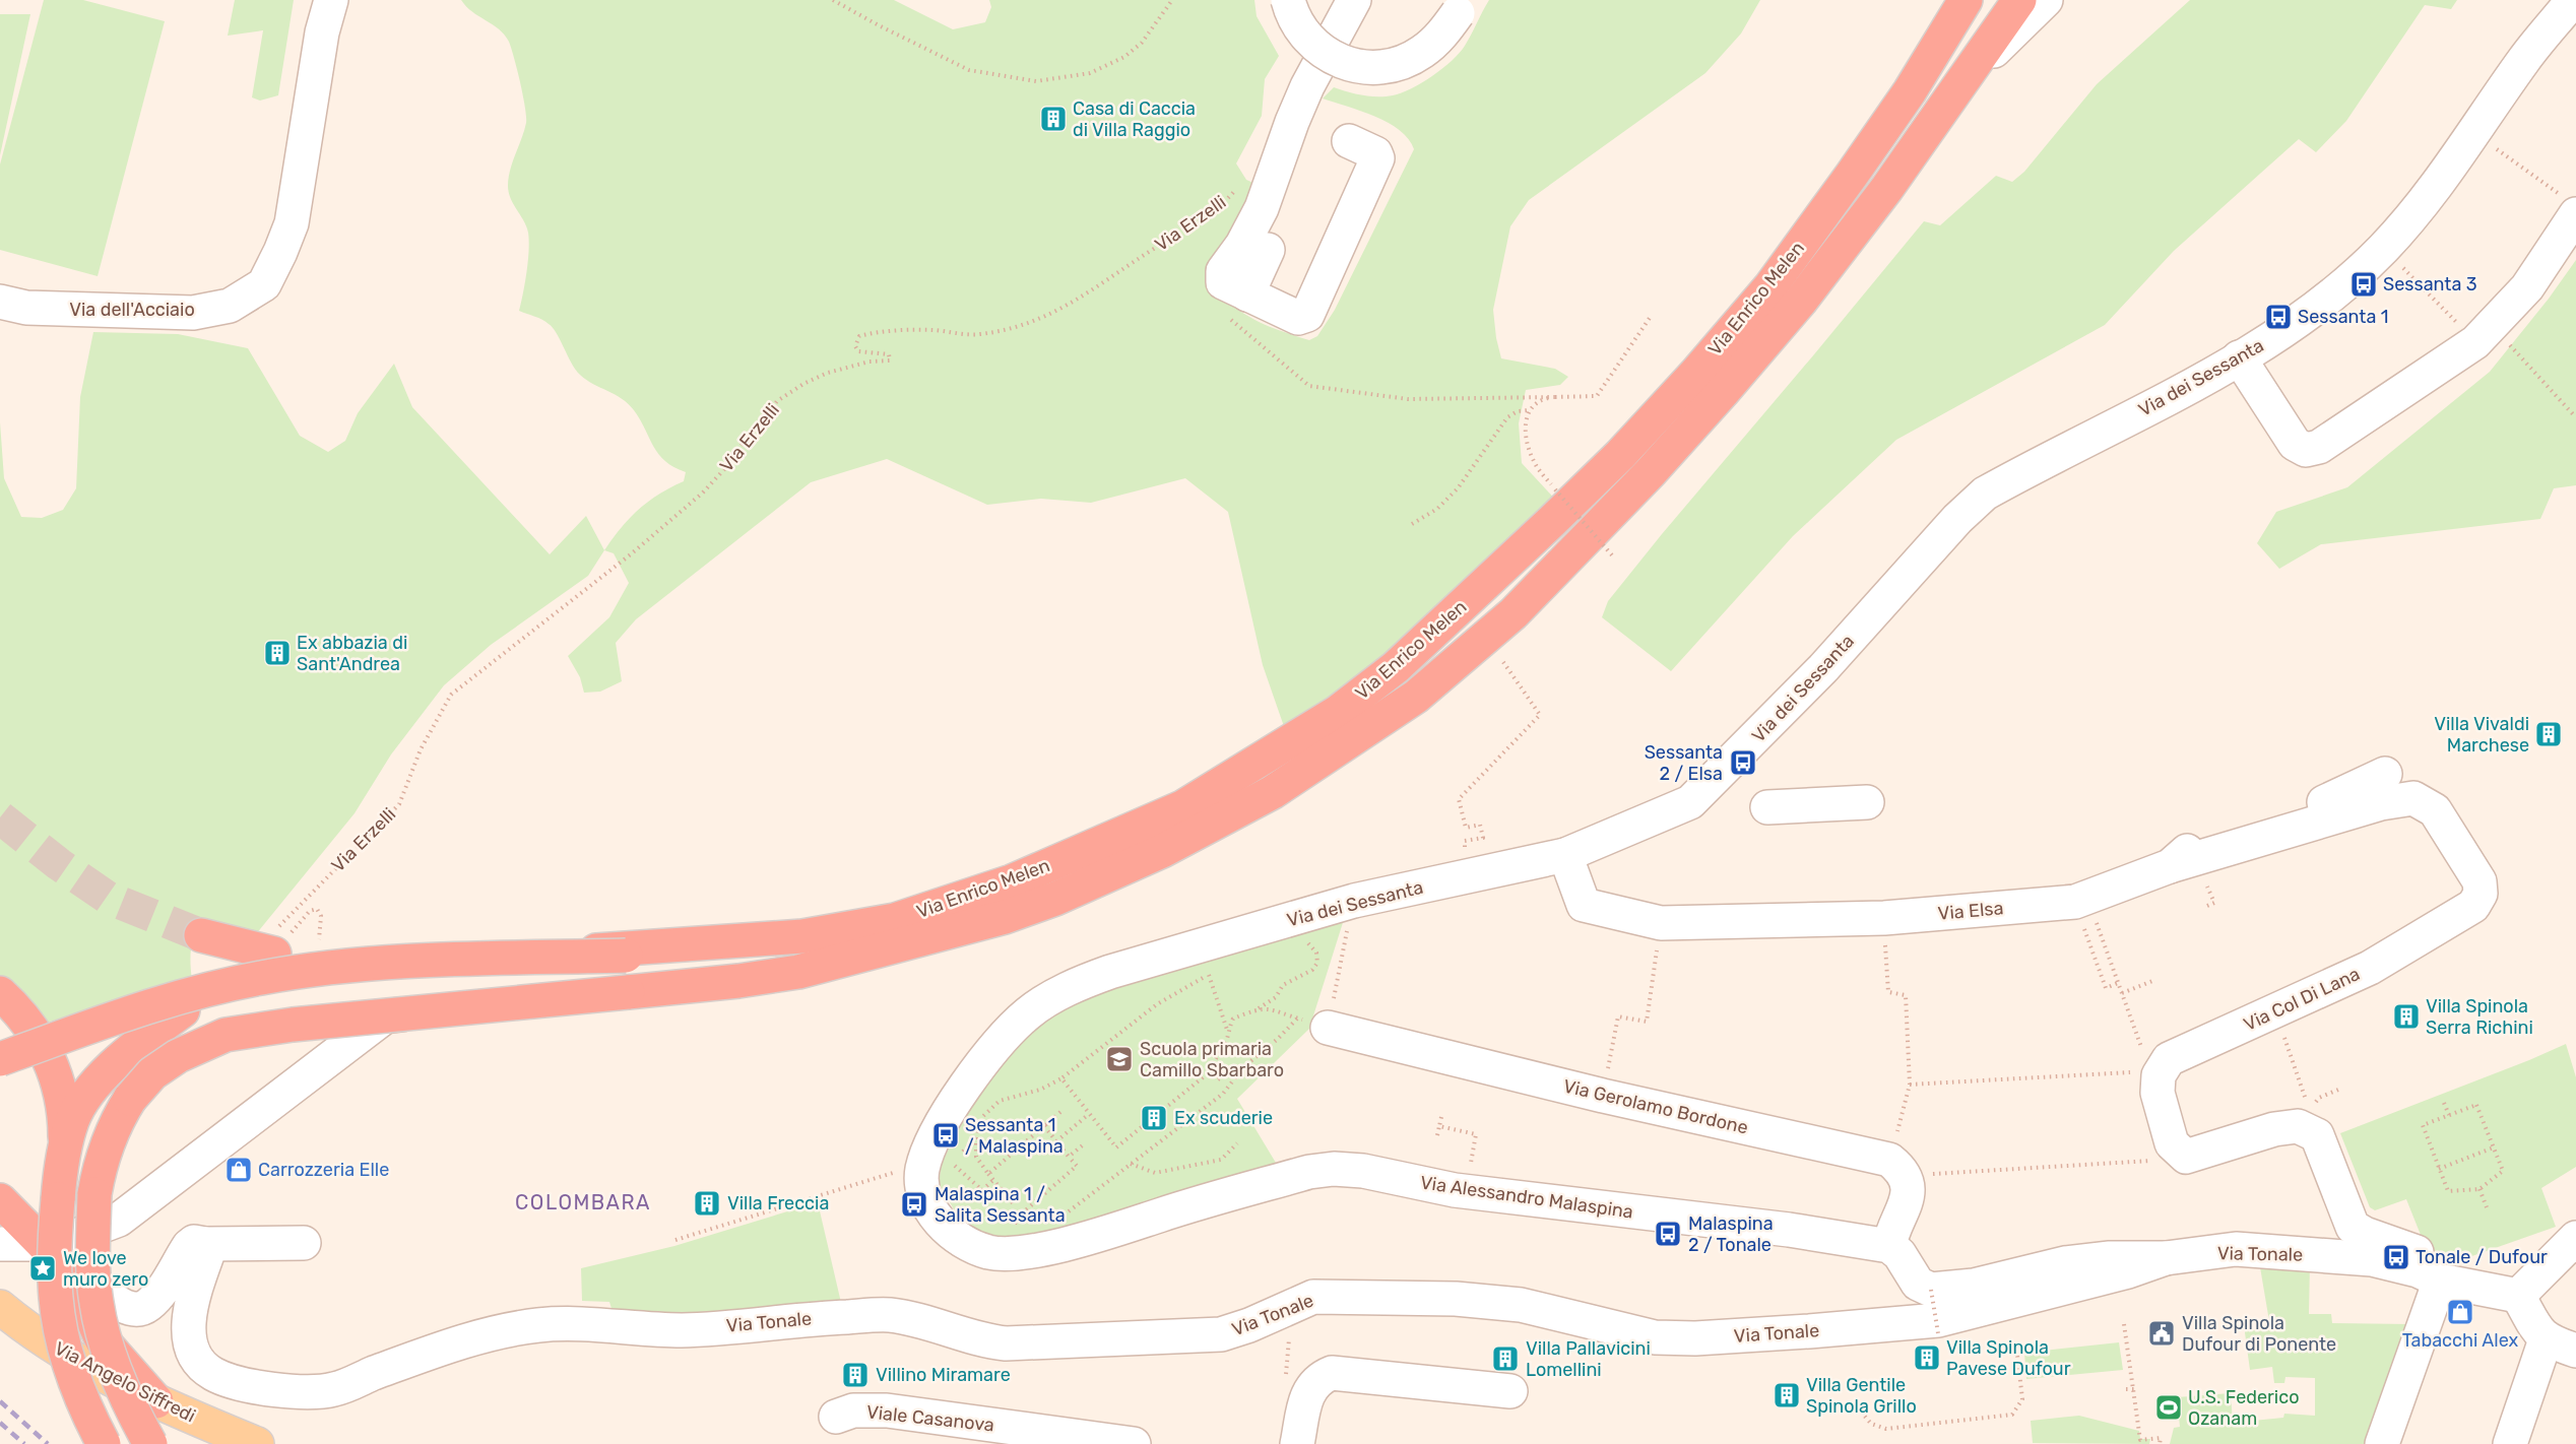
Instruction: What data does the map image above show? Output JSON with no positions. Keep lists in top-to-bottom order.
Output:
{
  "streets": {
    "highway": ["Via Enrico Melen"],
    "main road": ["Via Angelo Siffredi"],
    "street": [
      "Via dell'Acciaio",
      "Via dei Sessanta",
      "Via Elsa",
      "Via Col Di Lana",
      "Via Gerolamo Bordone",
      "Via Alessandro Malaspina",
      "Via Tonale",
      "Viale Casanova"
    ],
    "path": ["Via Erzelli"]
  },
  "crossings": [
    ["Via dei Sessanta", "Via Elsa"],
    ["Via dei Sessanta", "Via Alessandro Malaspina"],
    ["Via Elsa", "Via Col Di Lana"]
  ],
  "districts": ["COLOMBARA"],
  "places": {
    "building": [
      "Casa di Caccia di Villa Raggio",
      "Ex abbazia di Sant'Andrea",
      "Villa Vivaldi Marchese",
      "Villa Spinola Serra Richini",
      "Ex scuderie",
      "Villa Freccia",
      "Villa Spinola Pavese Dufour",
      "Villa Pallavicini Lomellini",
      "Villino Miramare",
      "Villa Gentile Spinola Grillo"
    ],
    "bus stop": [
      "Sessanta 3",
      "Sessanta 1",
      "Sessanta 2 / Elsa",
      "Sessanta 1 / Malaspina",
      "Malaspina 1 / Salita Sessanta",
      "Malaspina 2 / Tonale",
      "Tonale / Dufour"
    ],
    "school or university": ["Scuola primaria Camillo Sbarbaro"],
    "shop": ["Carrozzeria Elle", "Tabacchi Alex"],
    "place": ["We love muro zero"],
    "public building": ["Villa Spinola Dufour di Ponente"],
    "sports": ["U.S. Federico Ozanam"]
  }
}
